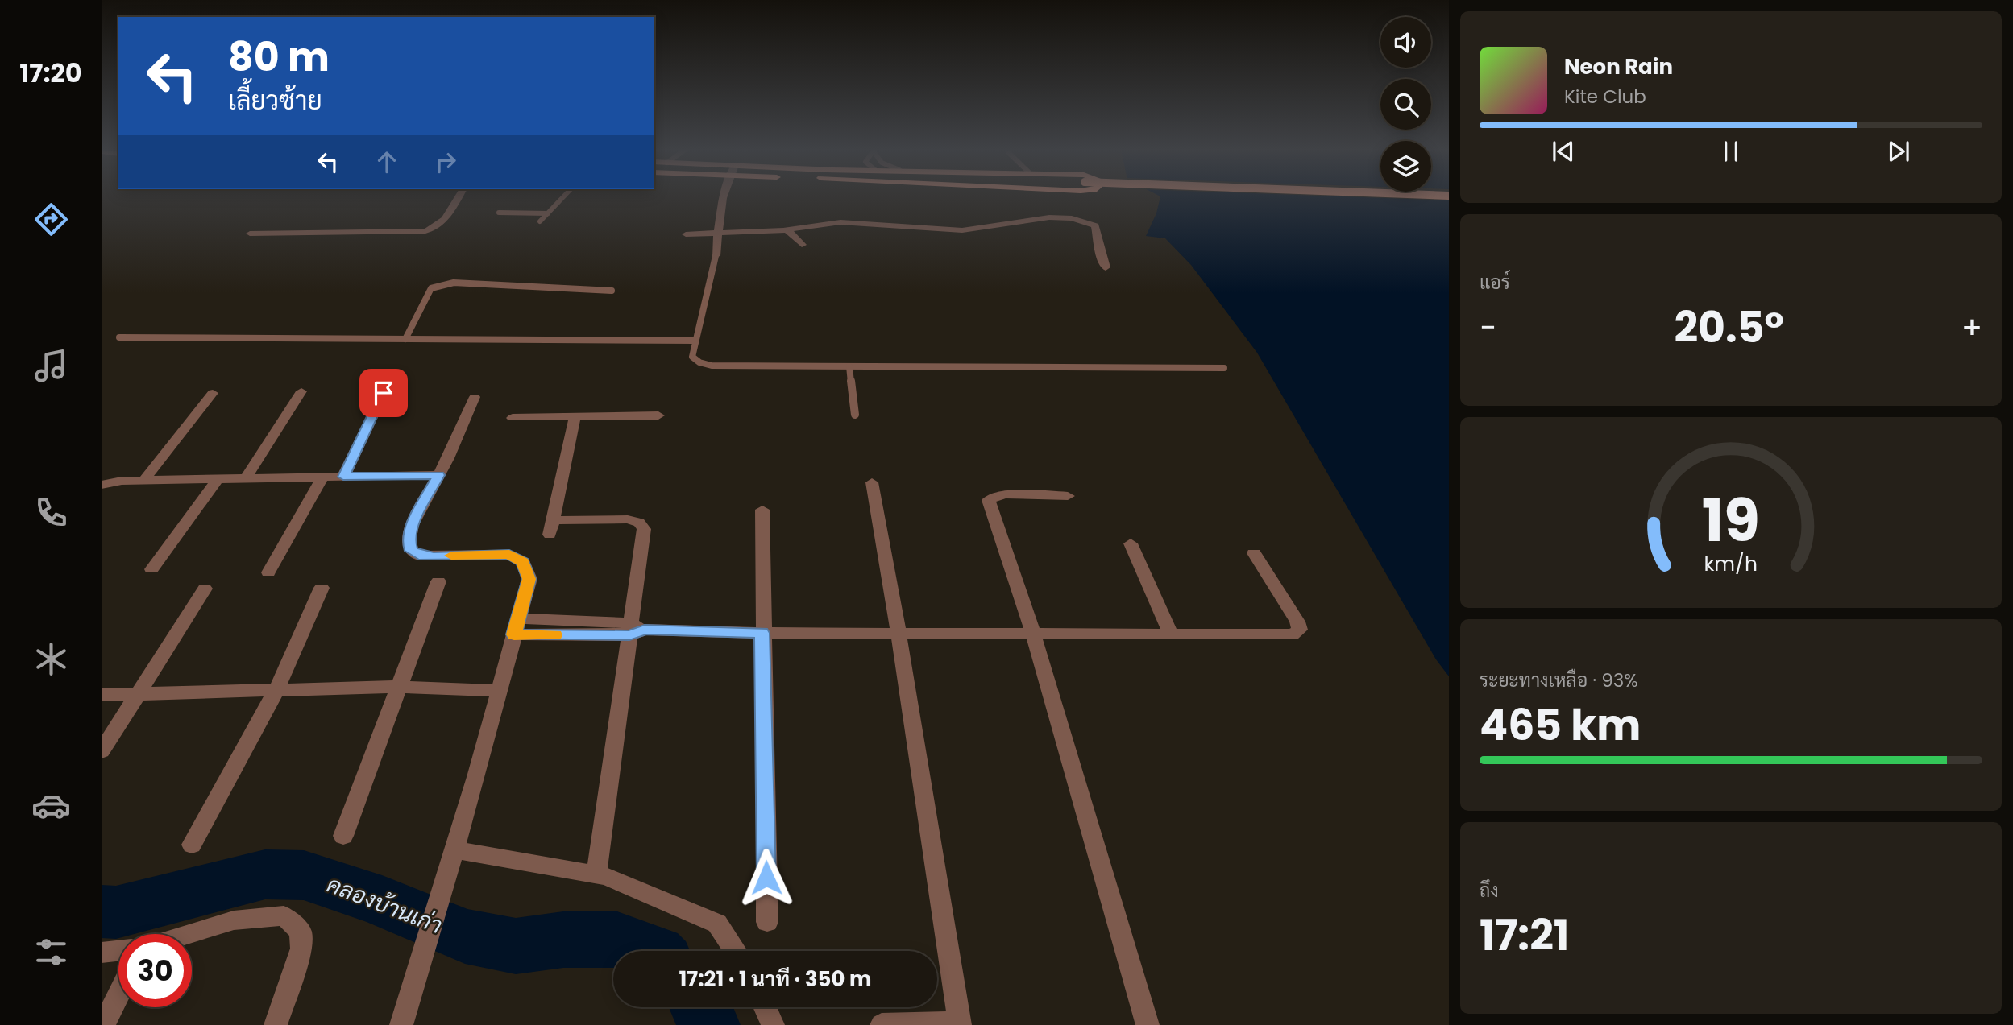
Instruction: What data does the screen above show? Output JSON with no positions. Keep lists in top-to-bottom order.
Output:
{
  "water": ["คลองบ้านเก่า"],
  "page": {
    "tabs": "17:20",
    "turn": ["80 m", "เลี้ยวซ้าย"],
    "song": ["Neon Rain", "Kite Club"],
    "tile": [
      "แอร์",
      ["ระยะทางเหลือ · 93%", "465 km"],
      ["ถึง", "17:21"]
    ],
    "heat": ["−", "20.5°", "+"],
    "limit": "30",
    "trip": "17:21 · 1 นาที · 350 m",
    "gauge": ["19", "km/h"]
  }
}
